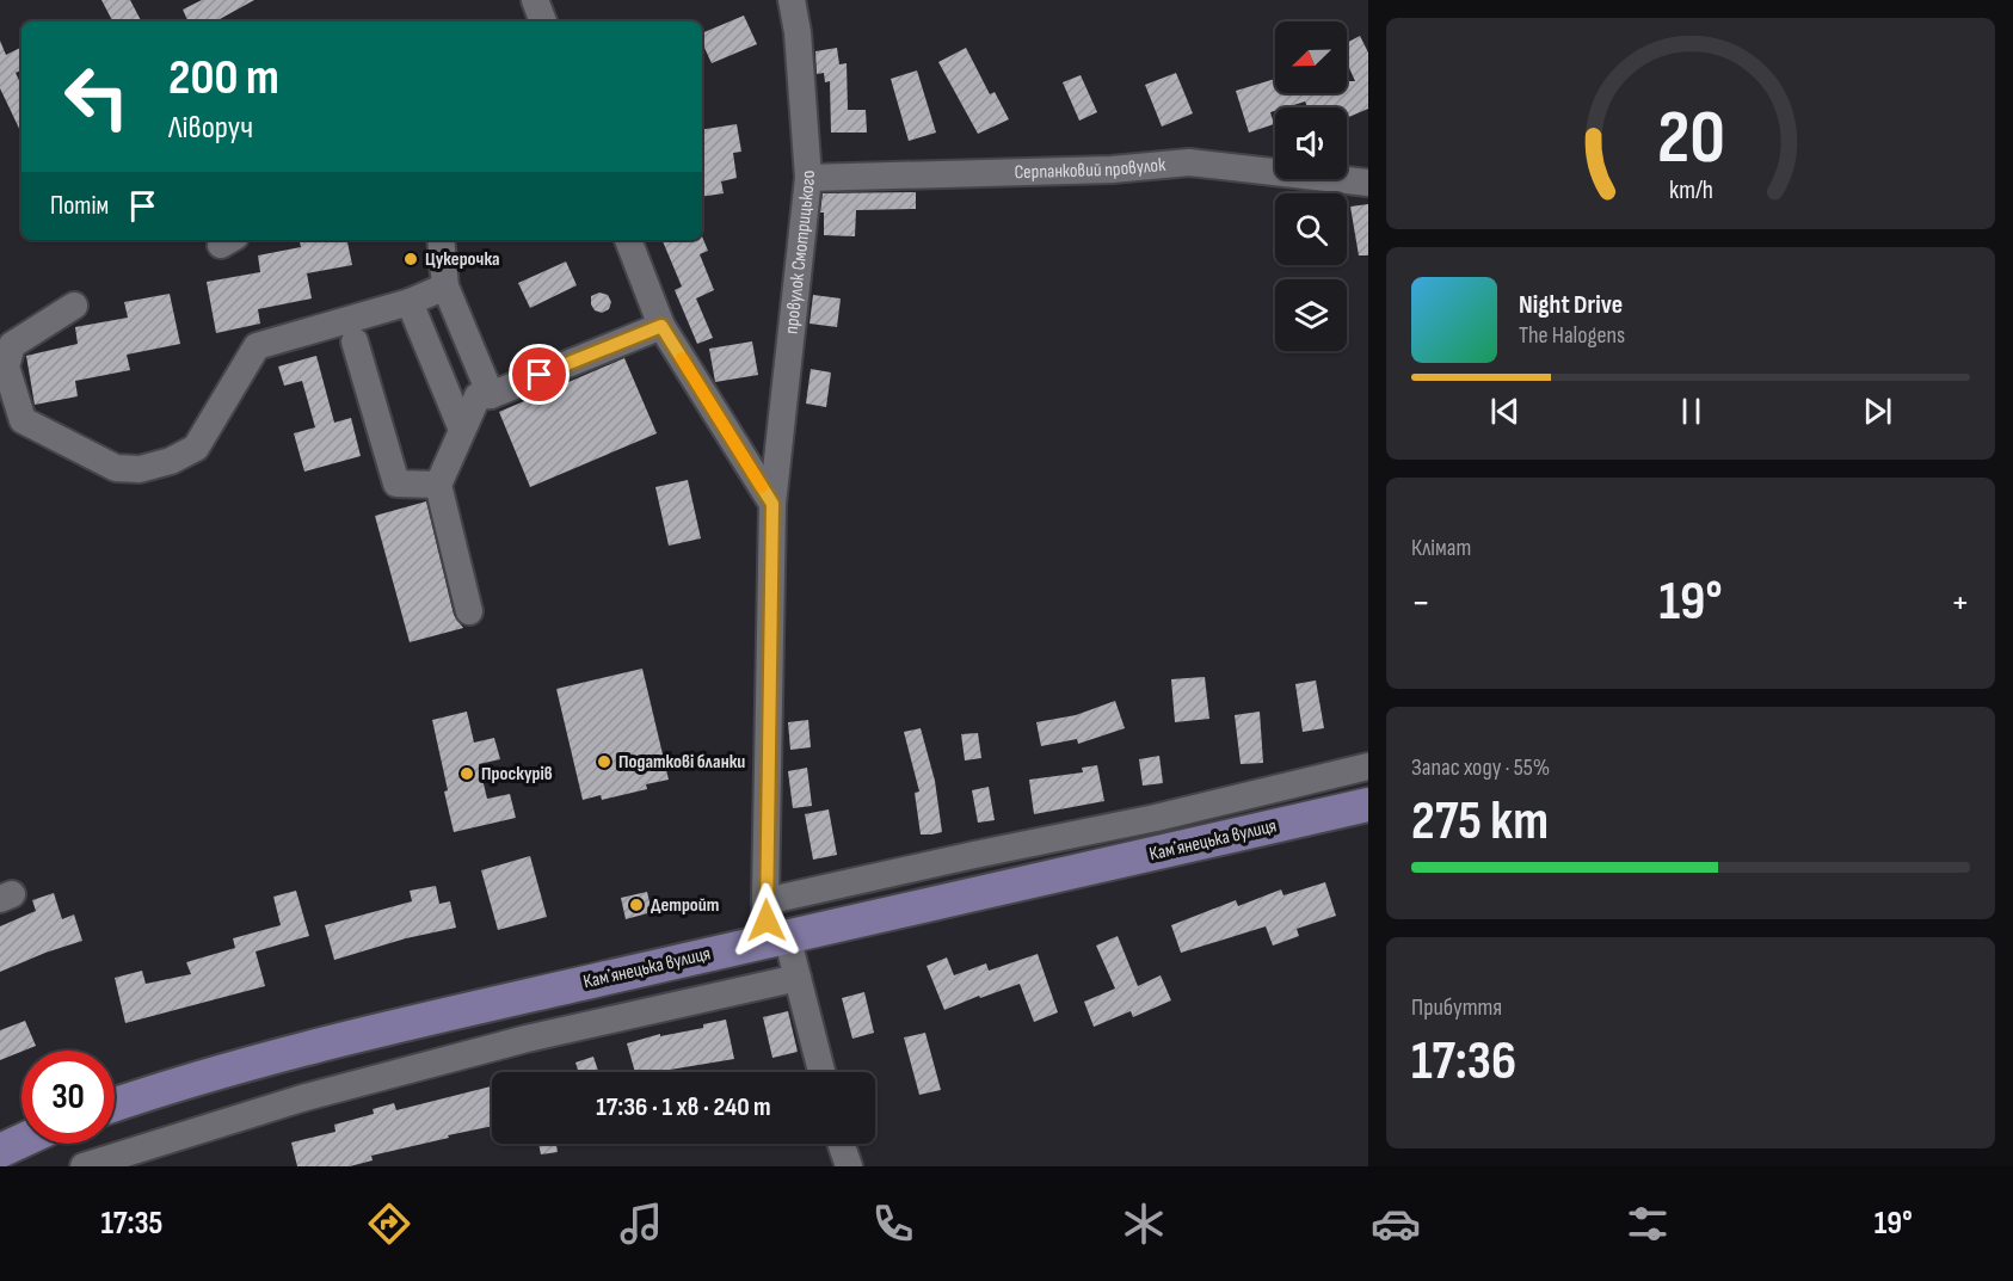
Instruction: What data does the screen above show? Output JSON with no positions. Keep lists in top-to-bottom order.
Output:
{
  "streets": {
    "main road": ["Камʼянецька вулиця"],
    "street": ["Серпанковий провулок", "провулок Смотрицького"]
  },
  "crossings": [
    ["Серпанковий провулок", "провулок Смотрицького"],
    ["провулок Смотрицького", "Камʼянецька вулиця"]
  ],
  "places": [
    "Цукерочка",
    "Податкові бланки",
    "Проскурів",
    "Детройт"
  ],
  "north": "bottom left",
  "page": {
    "turn": ["200 m", "Ліворуч"],
    "then": "Потім",
    "song": ["Night Drive", "The Halogens"],
    "tile": [
      "Клімат",
      ["Запас ходу · 55%", "275 km"],
      ["Прибуття", "17:36"]
    ],
    "heat": ["−", "19°", "+"],
    "limit": "30",
    "trip": "17:36 · 1 хв · 240 m",
    "tabs": ["17:35", "19°"],
    "gauge": ["20", "km/h"]
  }
}
